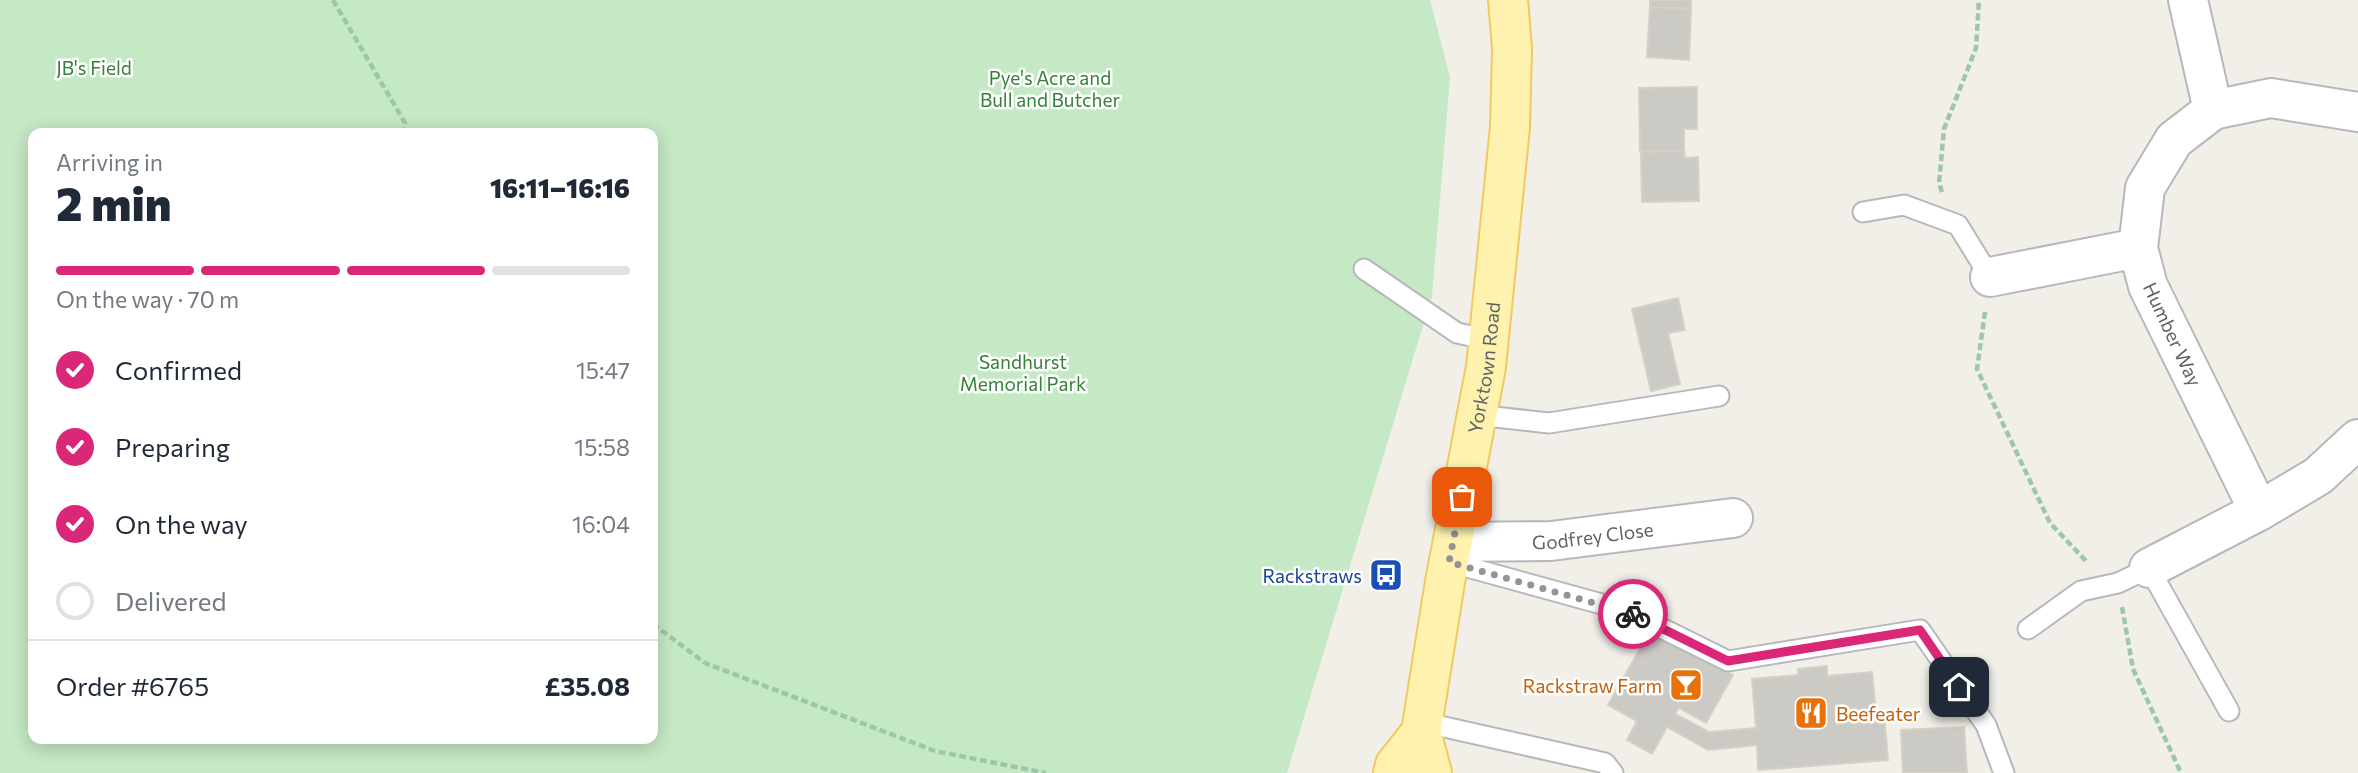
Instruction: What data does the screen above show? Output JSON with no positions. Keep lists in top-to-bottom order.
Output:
{
  "streets": {
    "main road": ["Yorktown Road"],
    "street": ["Humber Way", "Godfrey Close"]
  },
  "crossings": [
    ["Yorktown Road", "Godfrey Close"]
  ],
  "parks": ["JB's Field", "Pye's Acre and Bull and Butcher", "Sandhurst Memorial Park"],
  "places": {
    "bus stop": ["Rackstraws"],
    "bar": ["Rackstraw Farm"],
    "restaurant": ["Beefeater"]
  },
  "page": {
    "heading": ["2 min", "Arriving in", "16:11–16:16"],
    "panel": ["Order #6765", "£35.08"],
    "bar": "On the way · 70 m",
    "list": [
      ["Confirmed", "15:47"],
      ["Preparing", "15:58"],
      ["On the way", "16:04"],
      "Delivered"
    ]
  }
}
